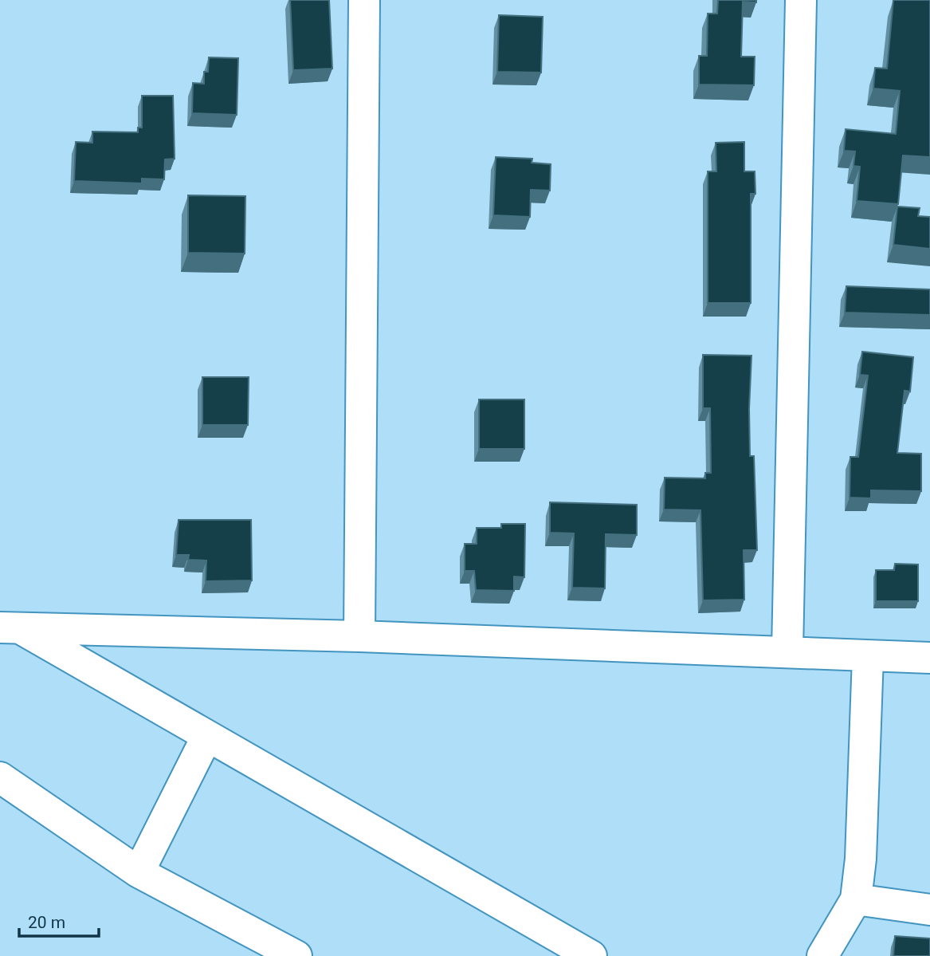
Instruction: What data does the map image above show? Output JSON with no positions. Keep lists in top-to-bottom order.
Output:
{
  "scale_bar": "20 m"
}
